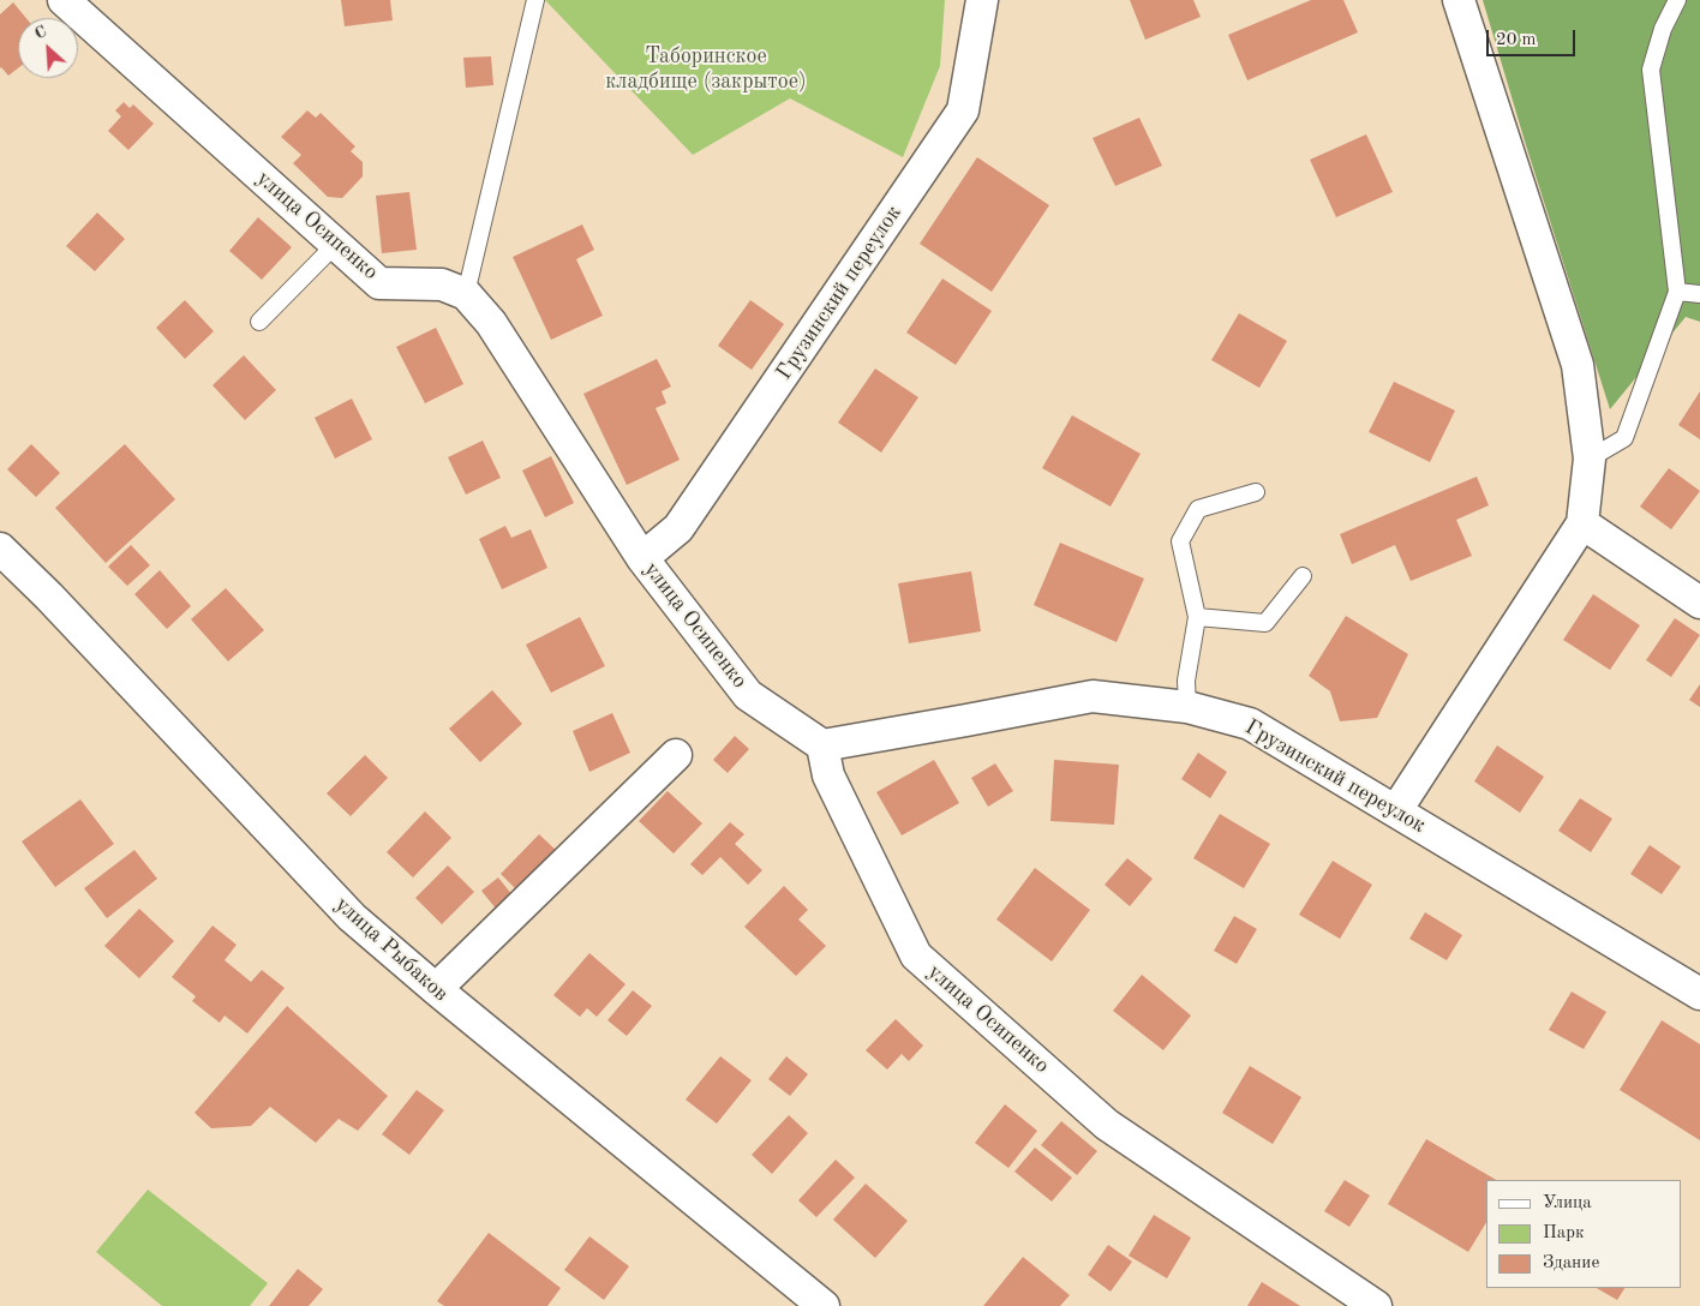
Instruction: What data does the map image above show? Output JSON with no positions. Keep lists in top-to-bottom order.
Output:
{
  "streets": {
    "street": ["улица Осипенко", "Грузинский переулок", "улица Рыбаков"]
  },
  "crossings": [
    ["улица Осипенко", "Грузинский переулок"]
  ],
  "parks": ["Таборинское кладбище (закрытое)"],
  "legend": ["Улица", "Парк", "Здание"],
  "scale_bar": "20 m",
  "north": "top left"
}
